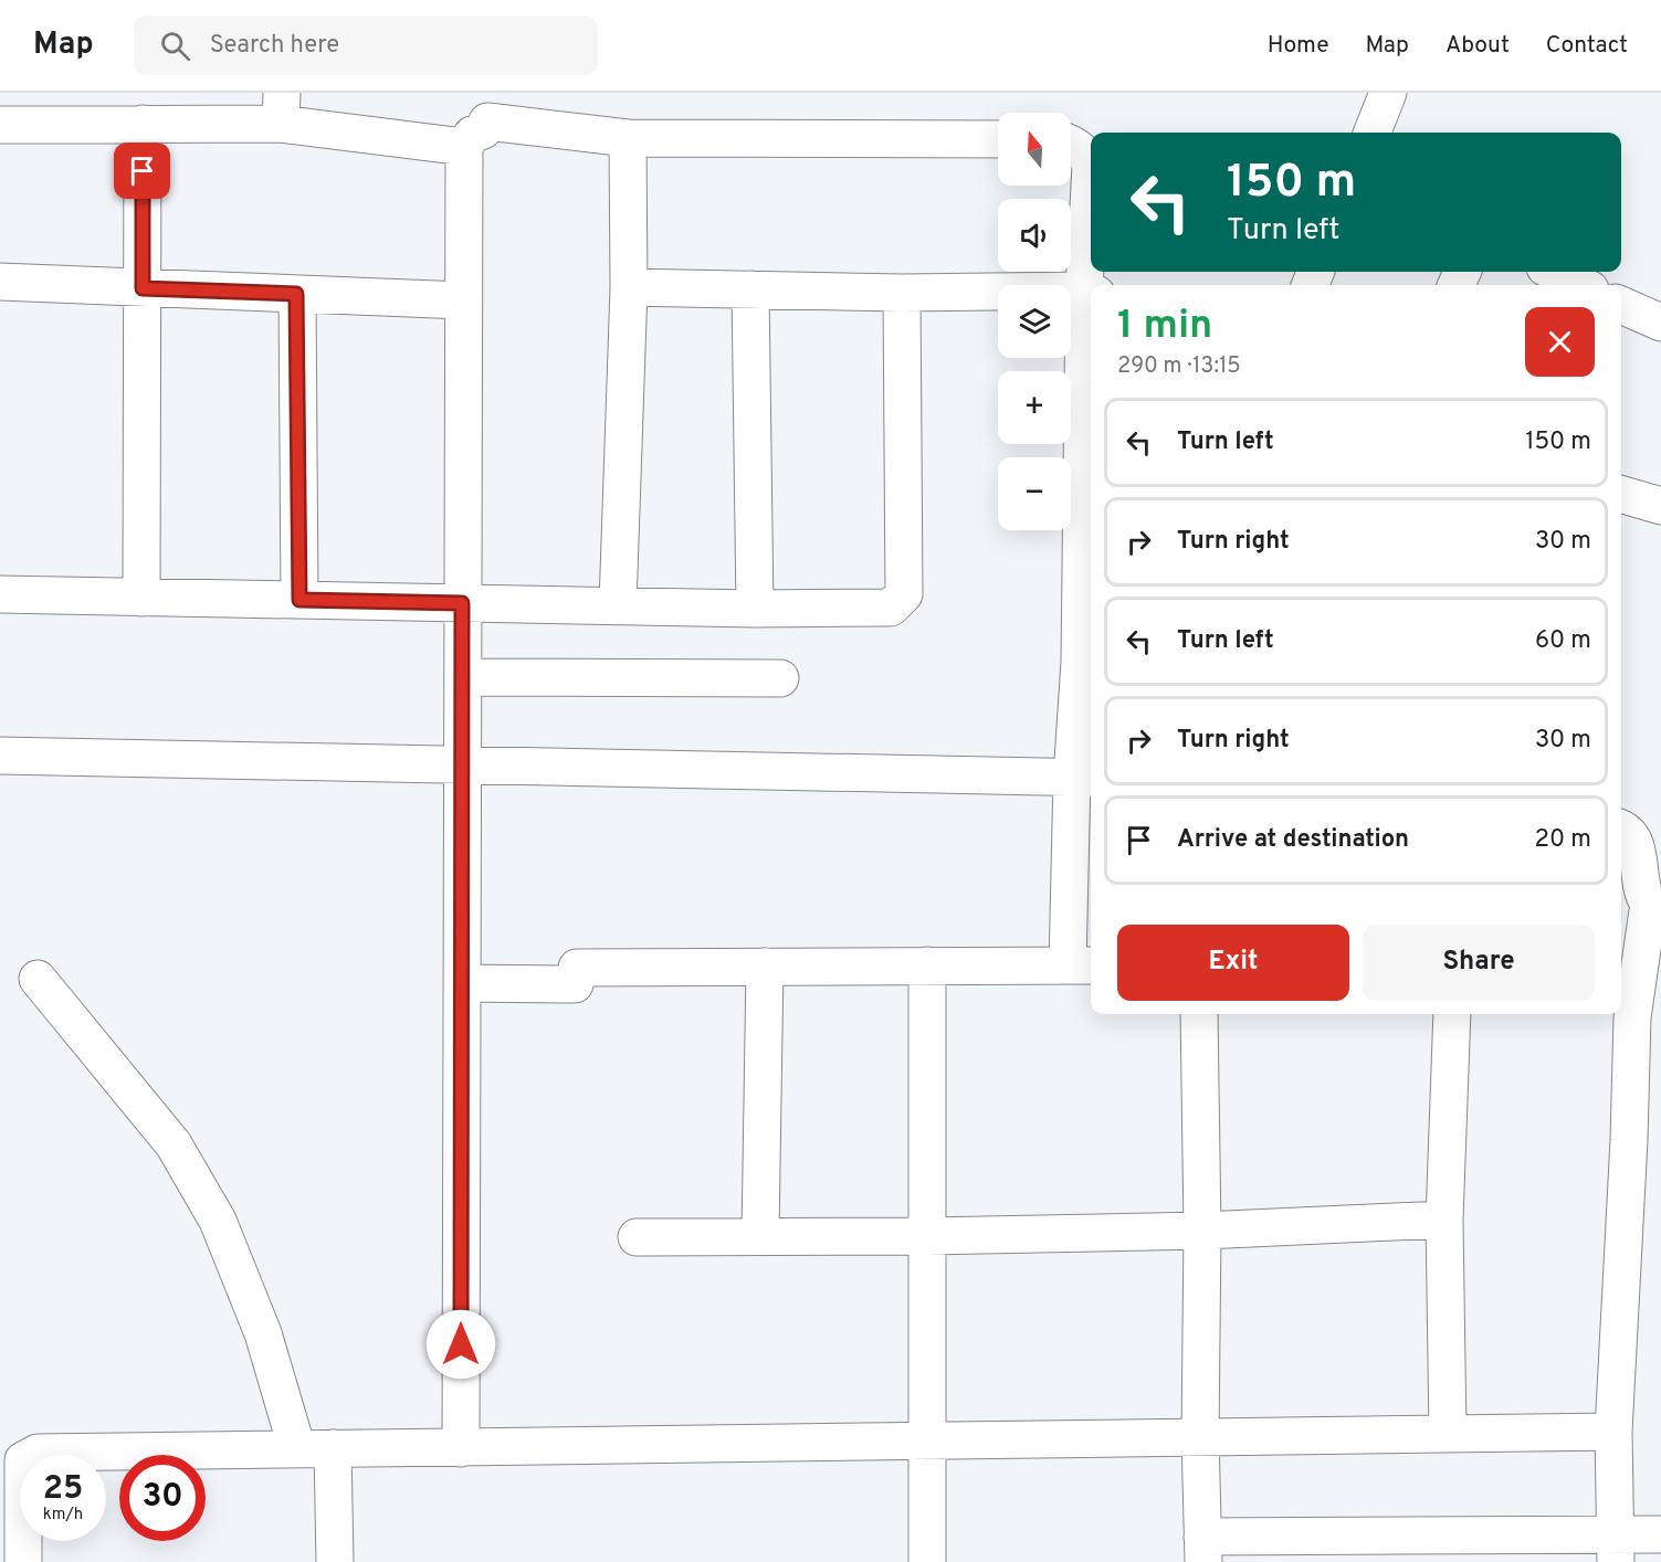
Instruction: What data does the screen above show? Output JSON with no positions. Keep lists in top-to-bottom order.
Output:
{
  "north": "top",
  "page": {
    "header": "Map",
    "search": "Search here",
    "nav": [
      "Home",
      "Map",
      "About",
      "Contact"
    ],
    "map_buttons": ["+", "−"],
    "turn": ["150 m", "Turn left"],
    "heading": ["1 min", "290 m · 13:15"],
    "list": [
      {
        "name": "Turn left",
        "value": "150 m"
      },
      {
        "name": "Turn right",
        "value": "30 m"
      },
      {
        "name": "Turn left",
        "value": "60 m"
      },
      {
        "name": "Turn right",
        "value": "30 m"
      },
      {
        "name": "Arrive at destination",
        "value": "20 m"
      }
    ],
    "buttons": ["Exit", "Share"],
    "speed": "25 km/h",
    "limit": "30"
  }
}
